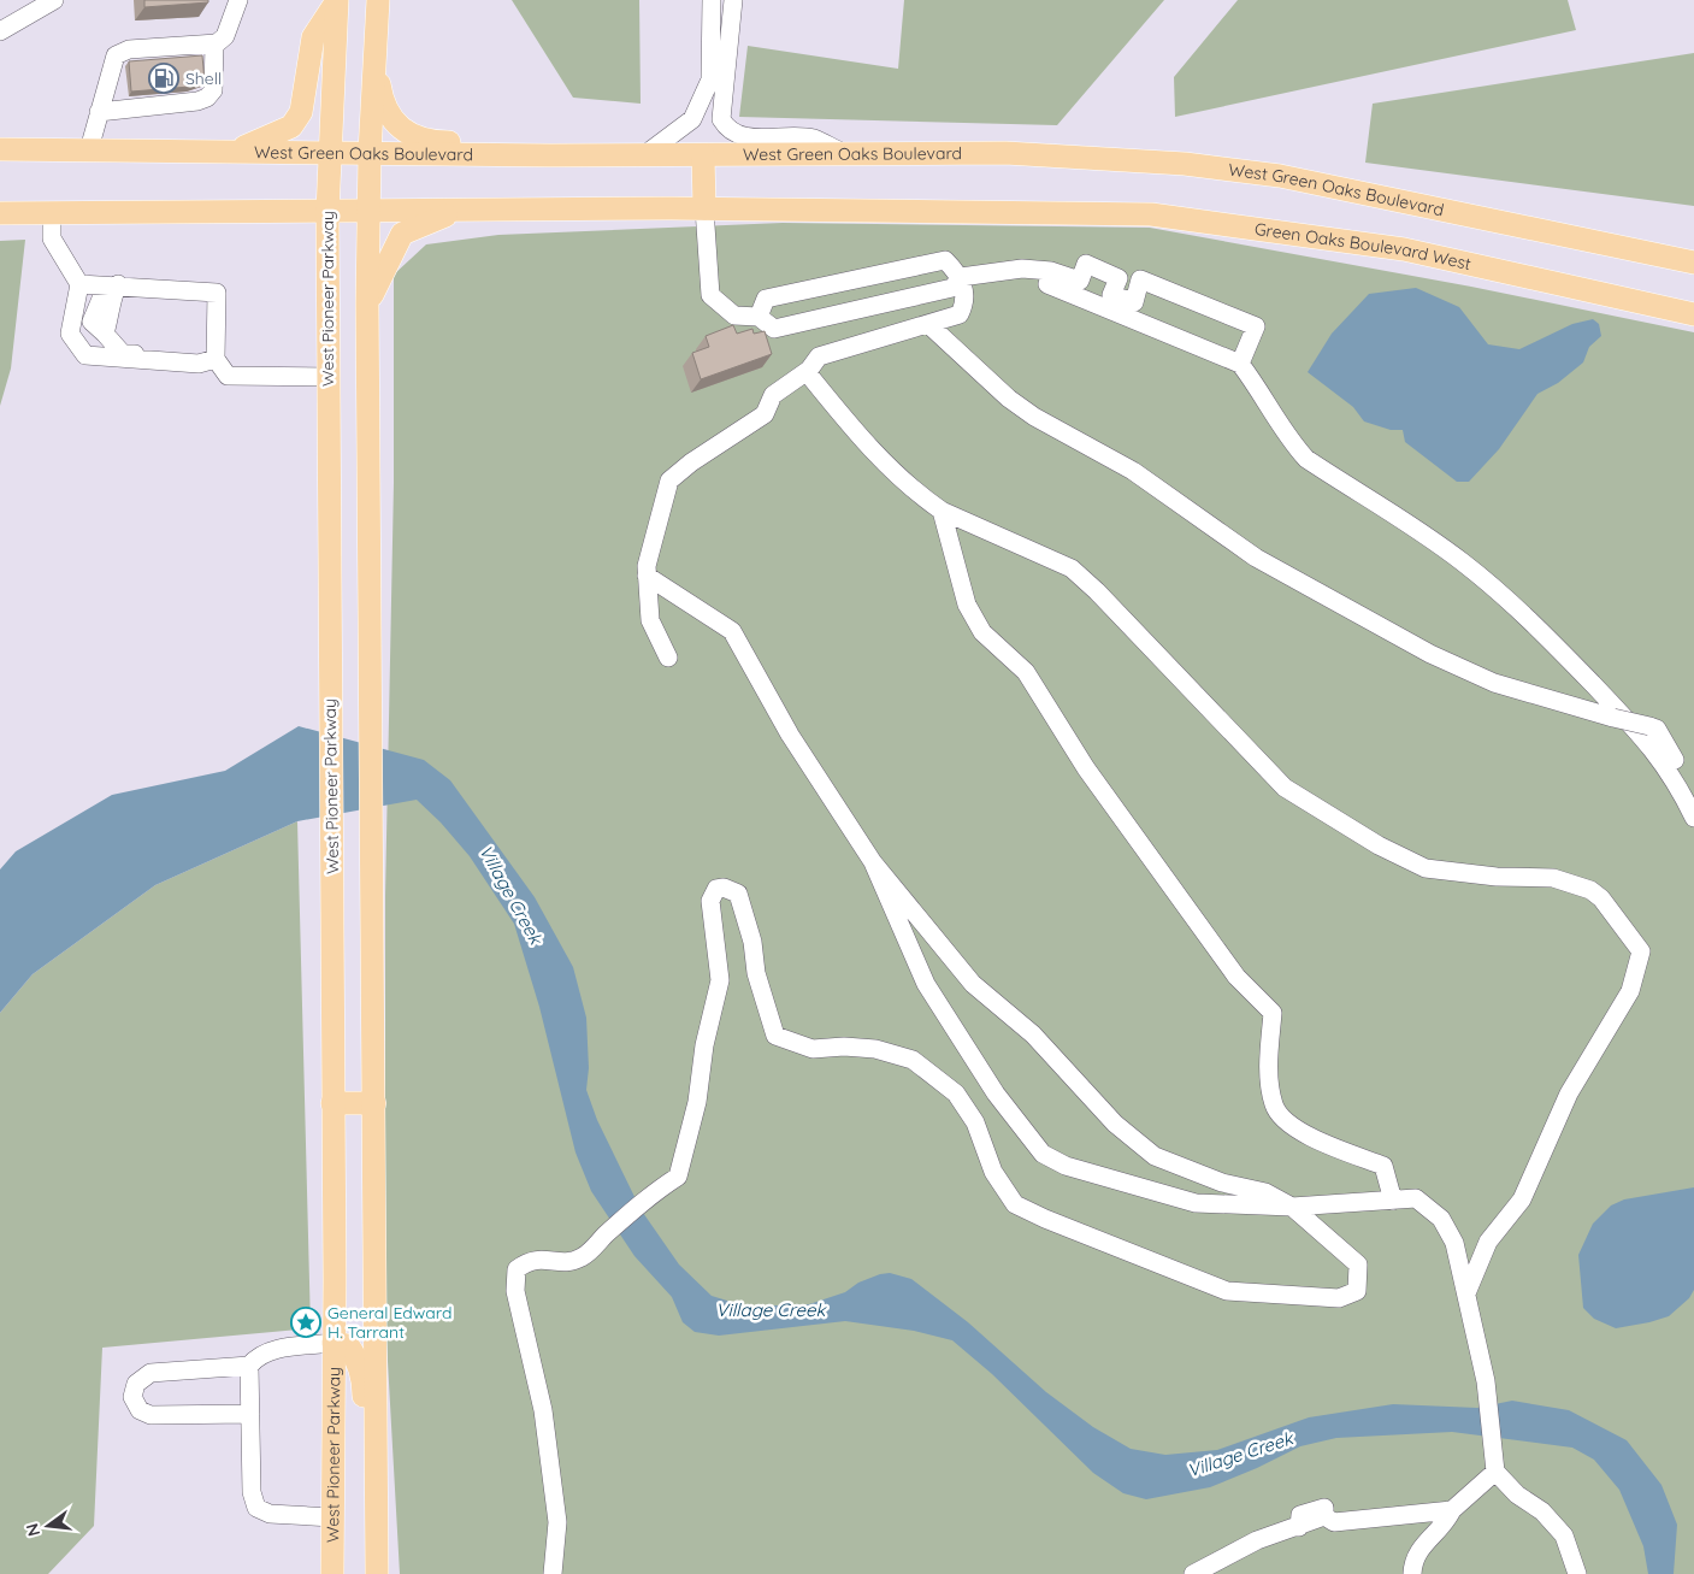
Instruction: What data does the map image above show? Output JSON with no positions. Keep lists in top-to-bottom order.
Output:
{
  "streets": {
    "main road": ["West Green Oaks Boulevard", "Green Oaks Boulevard West", "West Pioneer Parkway"]
  },
  "crossings": [
    ["West Green Oaks Boulevard", "West Pioneer Parkway"]
  ],
  "water": ["Village Creek"],
  "places": {
    "fuel station": ["Shell"],
    "place": ["General Edward H. Tarrant"]
  },
  "north": "left"
}
